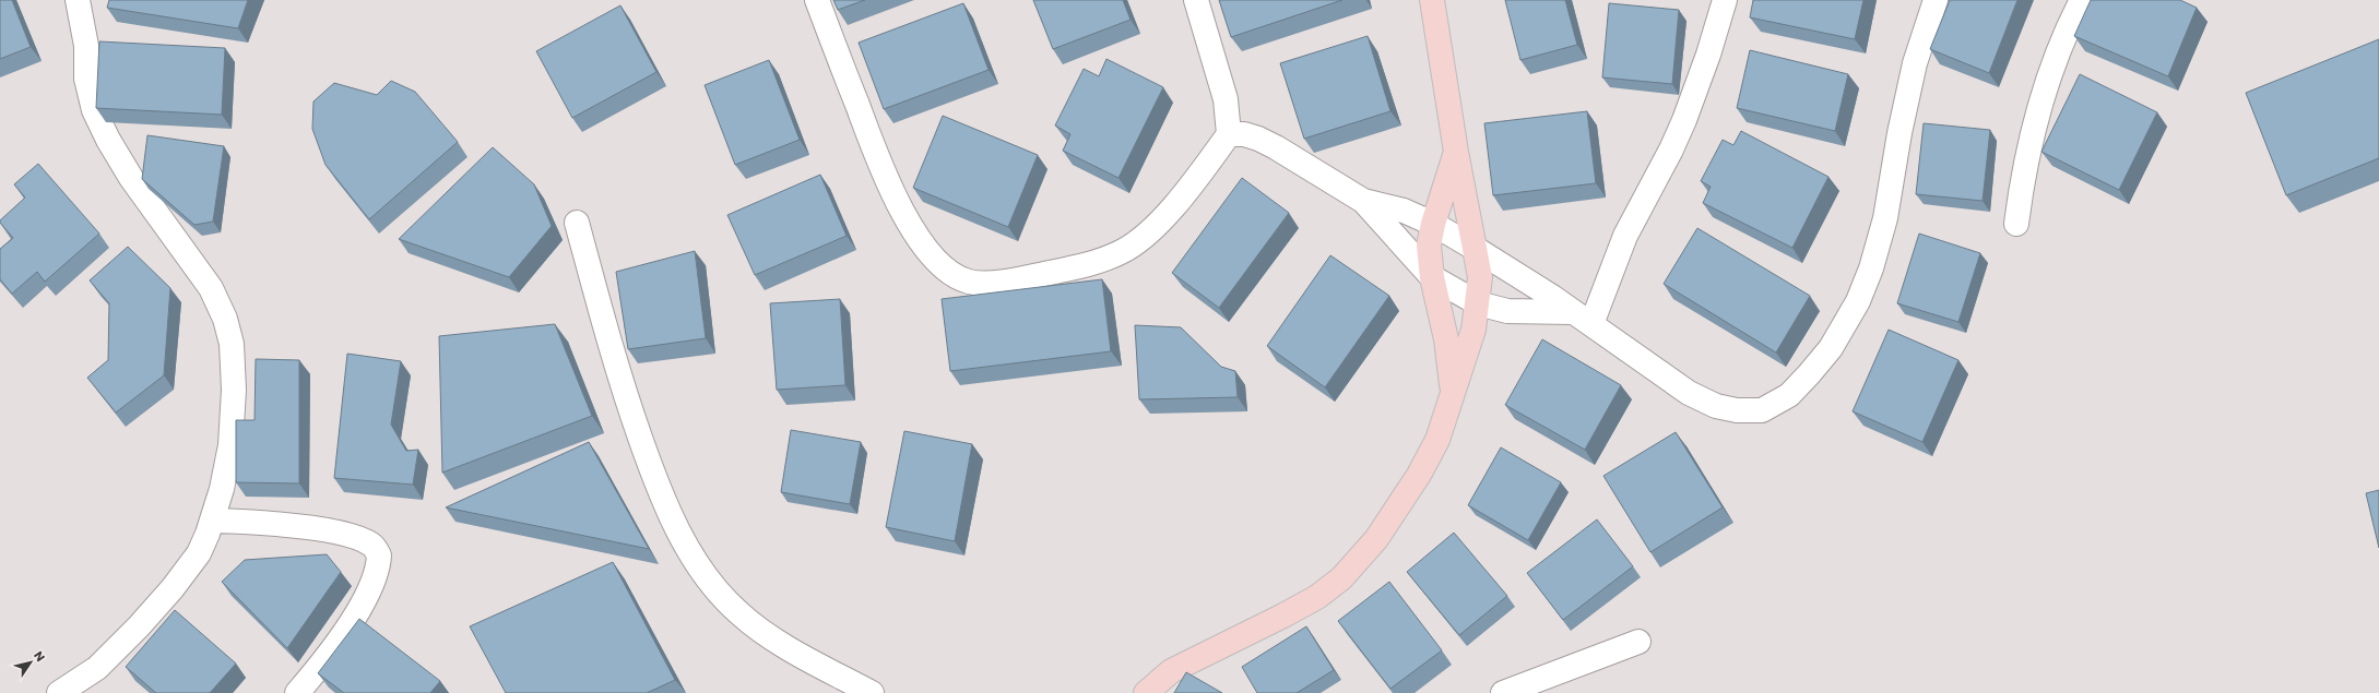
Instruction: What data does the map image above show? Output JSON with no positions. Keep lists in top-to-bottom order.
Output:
{
  "north": "top right"
}
